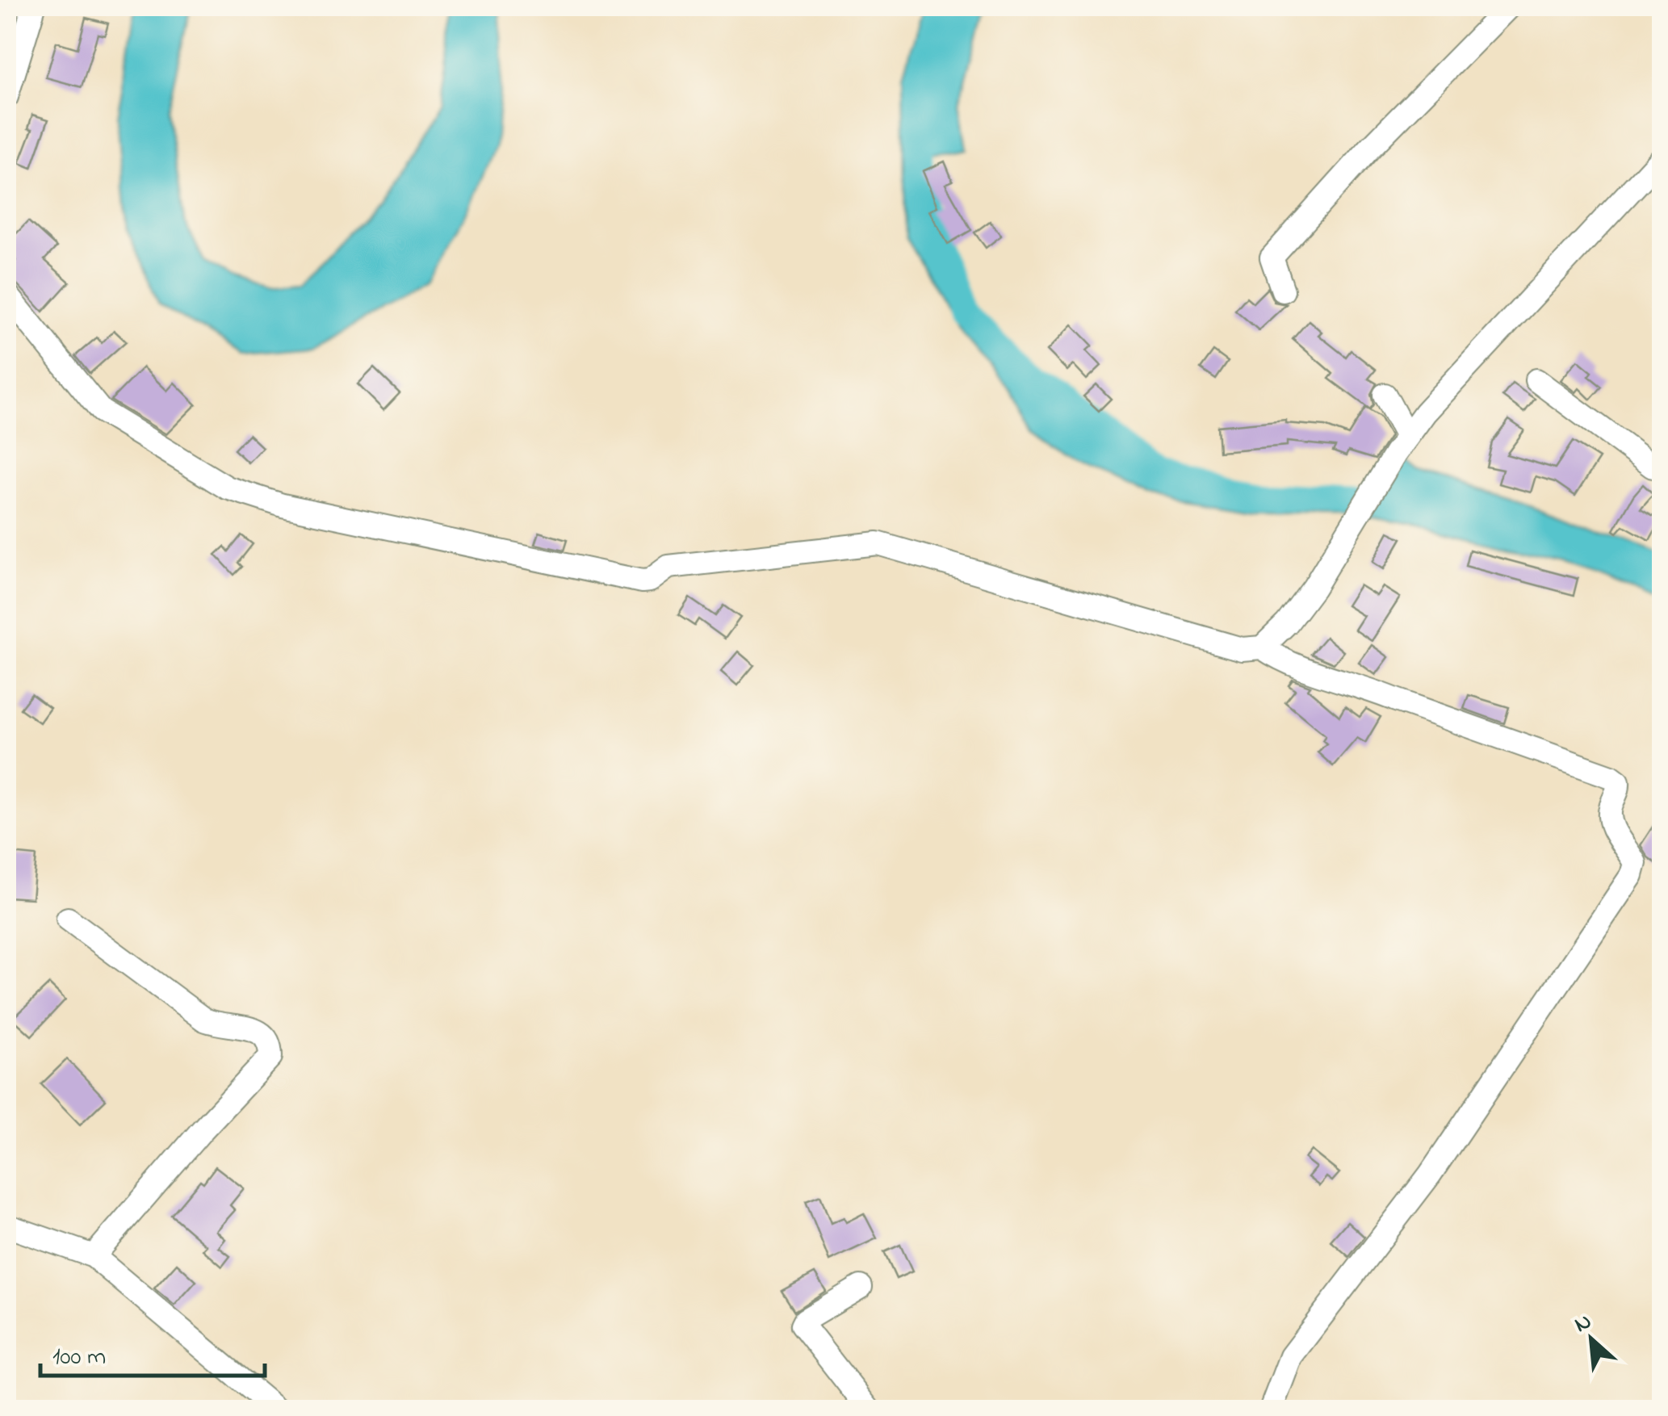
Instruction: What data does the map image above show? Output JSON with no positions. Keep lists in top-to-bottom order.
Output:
{
  "scale_bar": "100 m",
  "north": "top left"
}
